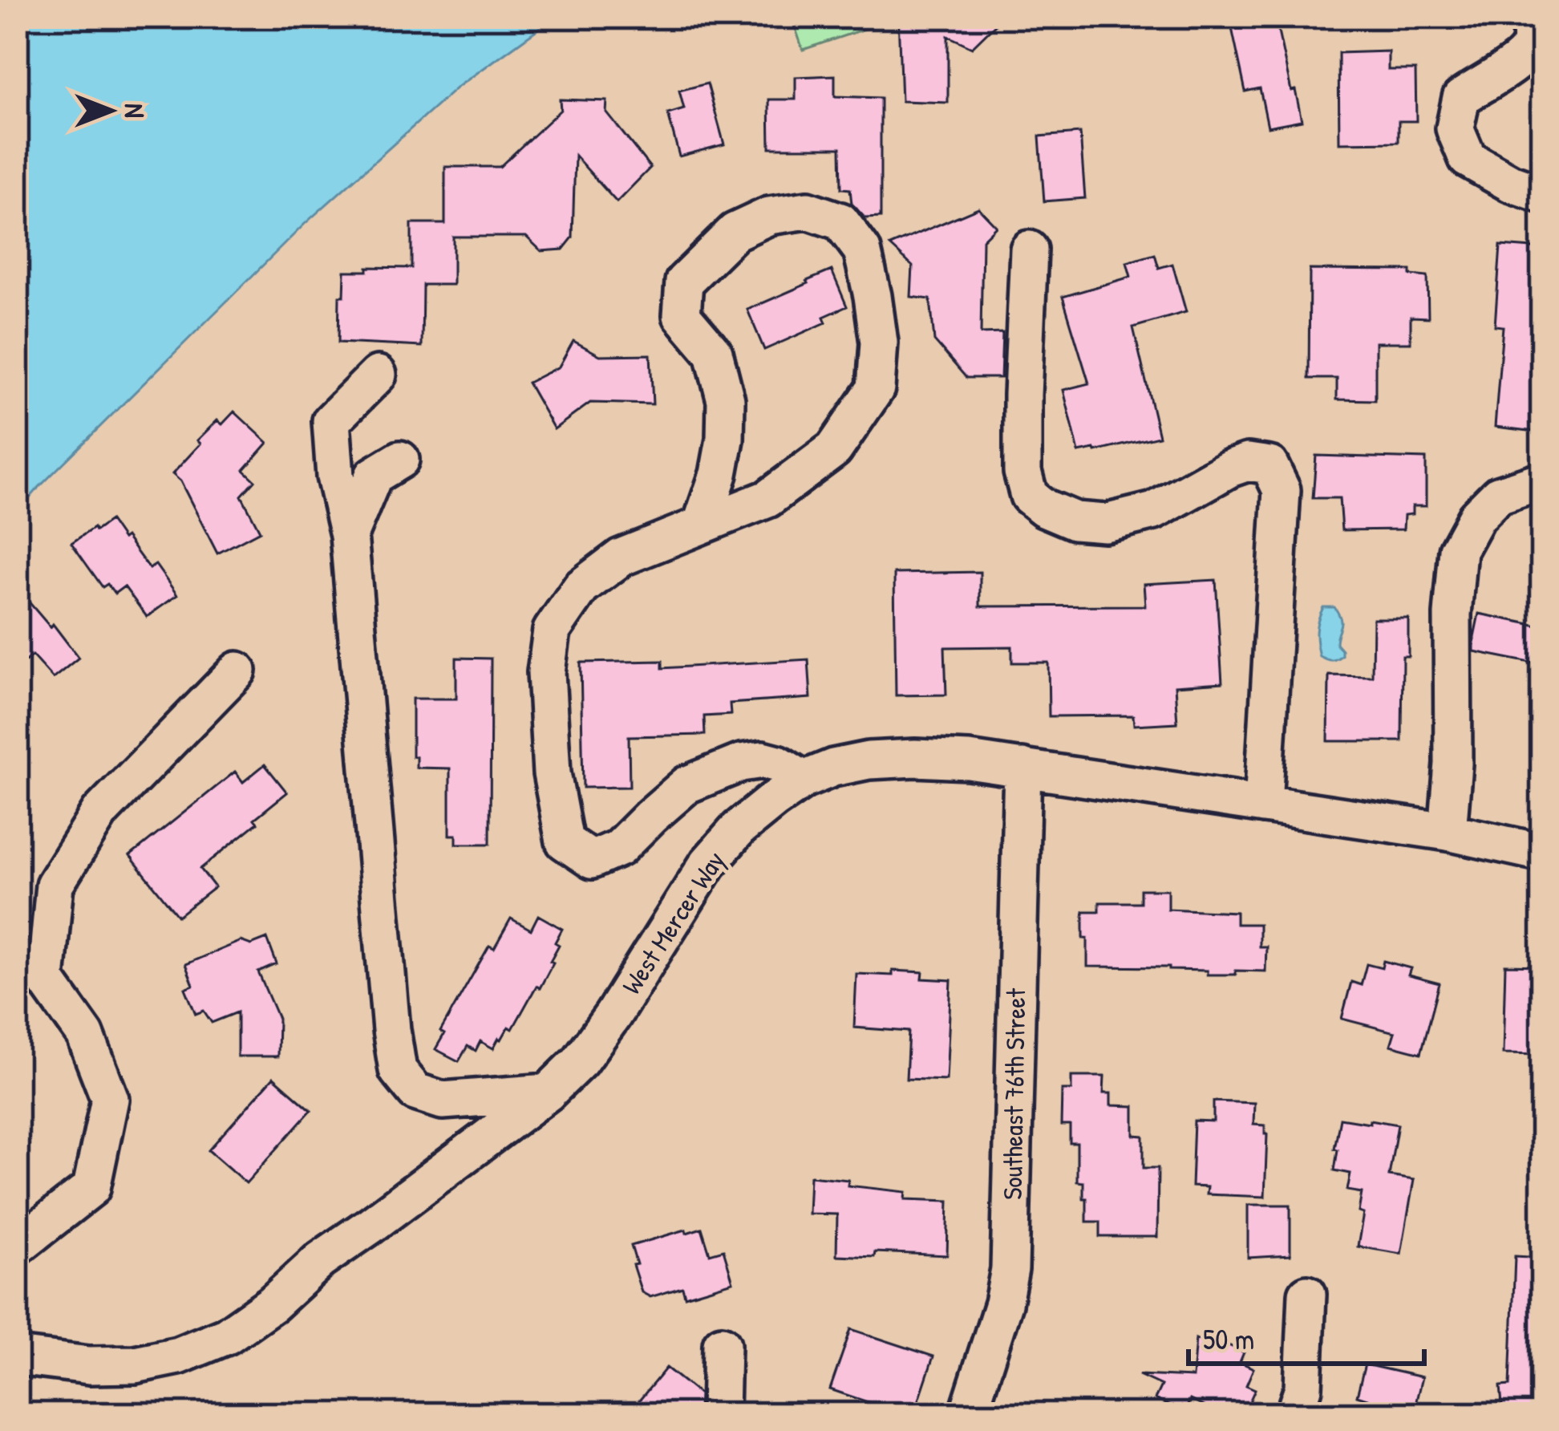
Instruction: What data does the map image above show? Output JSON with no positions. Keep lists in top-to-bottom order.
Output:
{
  "streets": {
    "street": ["West Mercer Way", "Southeast 76th Street"]
  },
  "crossings": [
    ["West Mercer Way", "Southeast 76th Street"]
  ],
  "scale_bar": "50 m",
  "north": "right"
}
